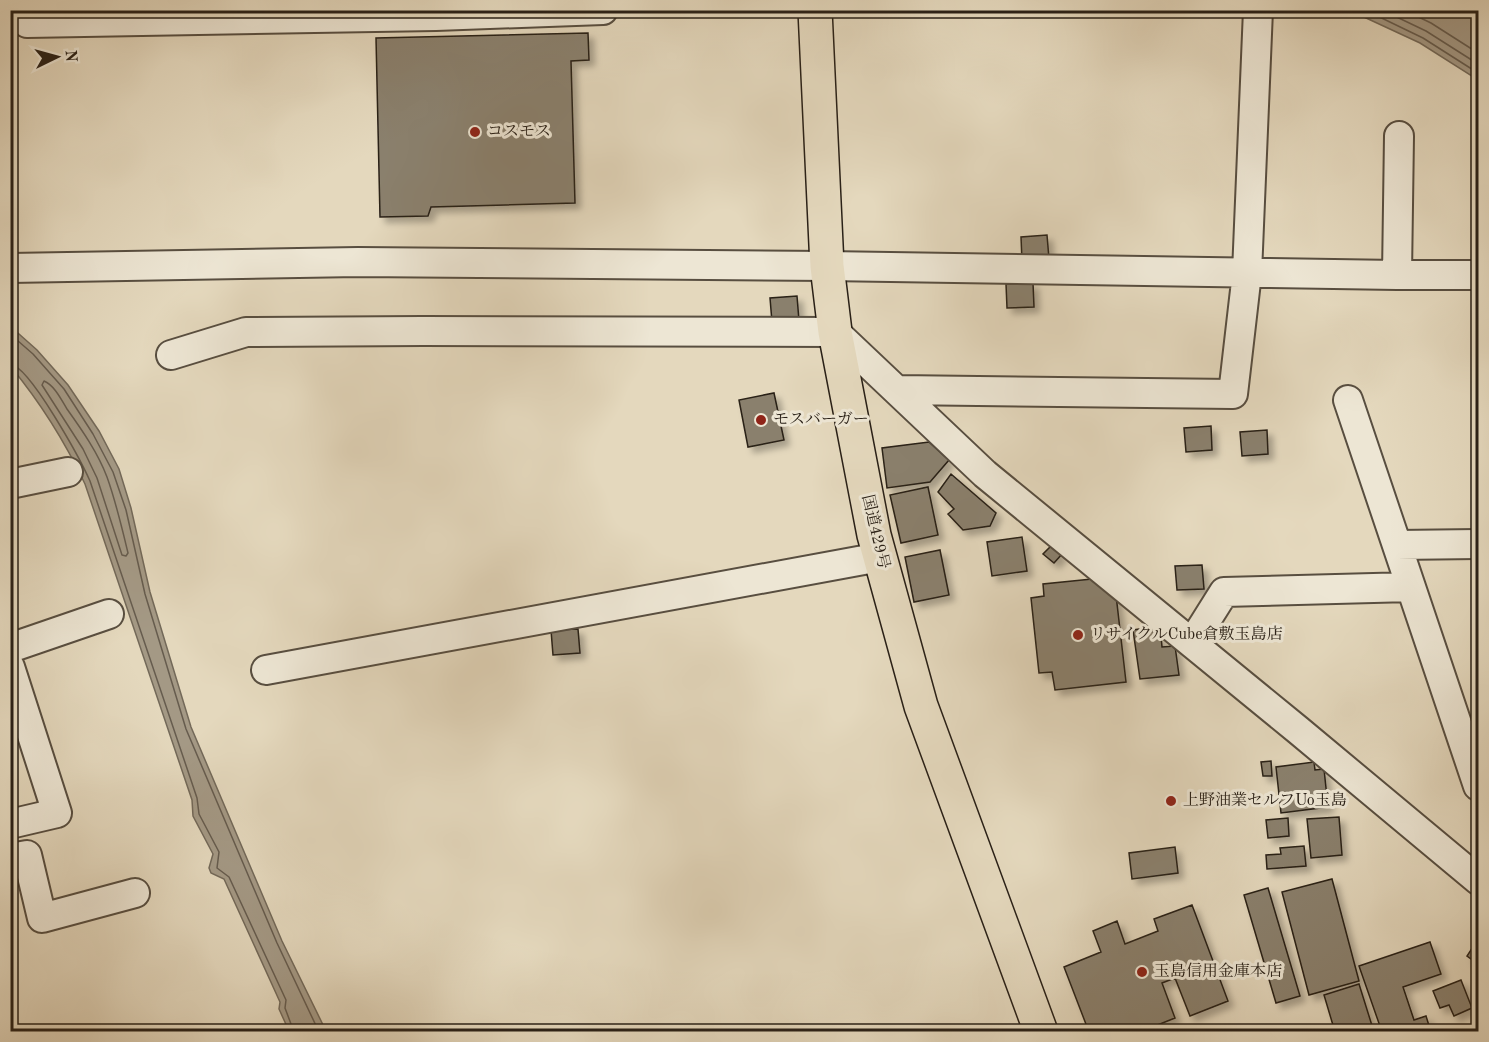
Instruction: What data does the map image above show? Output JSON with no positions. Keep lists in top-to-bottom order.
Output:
{
  "streets": {
    "highway": ["国道429号"]
  },
  "places": [
    "コスモス",
    "モスバーガー",
    "リサイクルCube倉敷玉島店",
    "上野油業セルフUo玉島",
    "玉島信用金庫本店"
  ],
  "north": "right"
}
